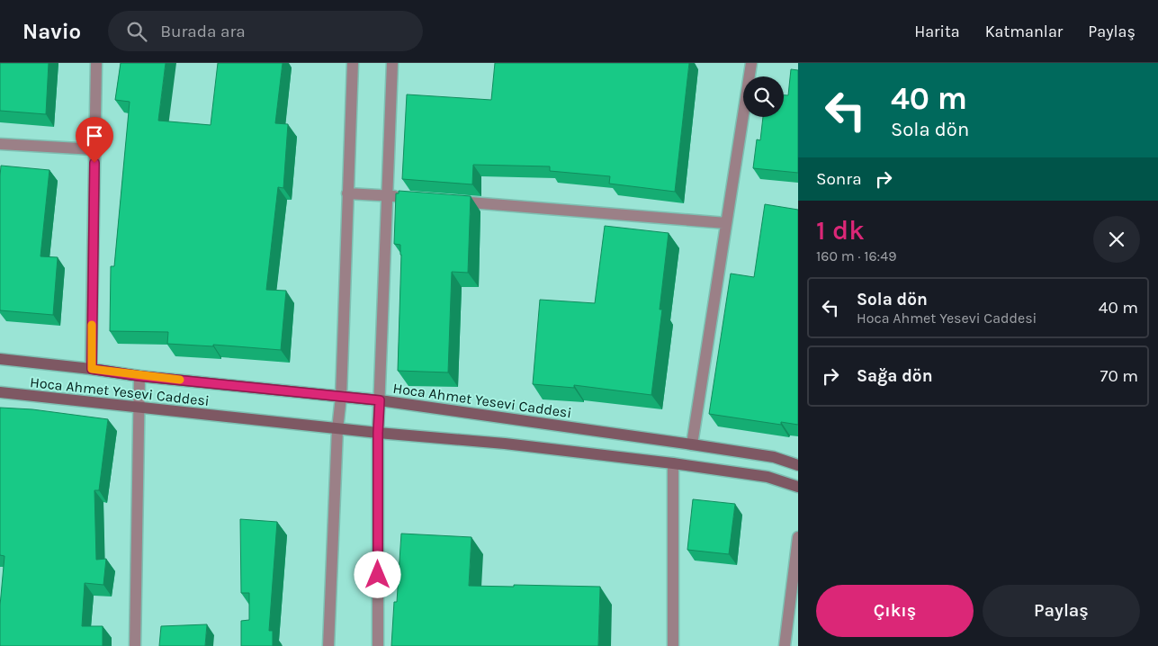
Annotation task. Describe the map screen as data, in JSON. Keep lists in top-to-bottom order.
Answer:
{
  "streets": {
    "street": ["Hoca Ahmet Yesevi Caddesi"]
  },
  "page": {
    "header": "Navio",
    "search": "Burada ara",
    "nav": ["Harita", "Katmanlar", "Paylaş"],
    "turn": ["40 m", "Sola dön"],
    "then": "Sonra",
    "heading": ["1 dk", "160 m · 16:49"],
    "list": [
      {
        "name": "Sola dön",
        "note": "Hoca Ahmet Yesevi Caddesi",
        "value": "40 m"
      },
      {
        "name": "Sağa dön",
        "value": "70 m"
      }
    ],
    "buttons": ["Çıkış", "Paylaş"]
  }
}
